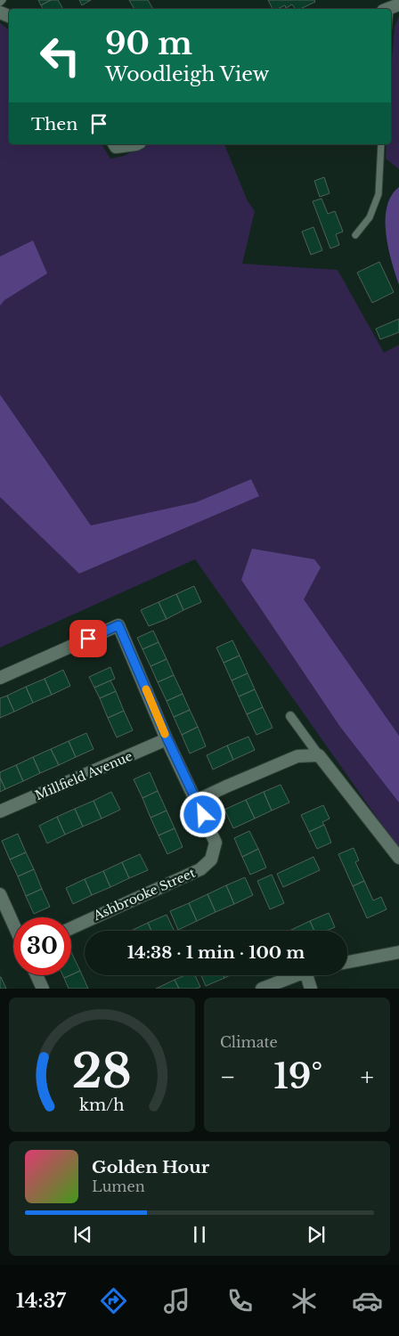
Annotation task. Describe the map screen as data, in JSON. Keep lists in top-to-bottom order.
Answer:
{
  "streets": {
    "street": ["Millfield Avenue", "Ashbrooke Street"]
  },
  "crossings": [
    ["Millfield Avenue", "Ashbrooke Street"]
  ],
  "page": {
    "turn": ["90 m", "Woodleigh View"],
    "then": "Then",
    "limit": "30",
    "trip": "14:38 · 1 min · 100 m",
    "tile": "Climate",
    "heat": ["−", "19°", "+"],
    "song": ["Golden Hour", "Lumen"],
    "tabs": "14:37",
    "gauge": ["28", "km/h"]
  }
}
